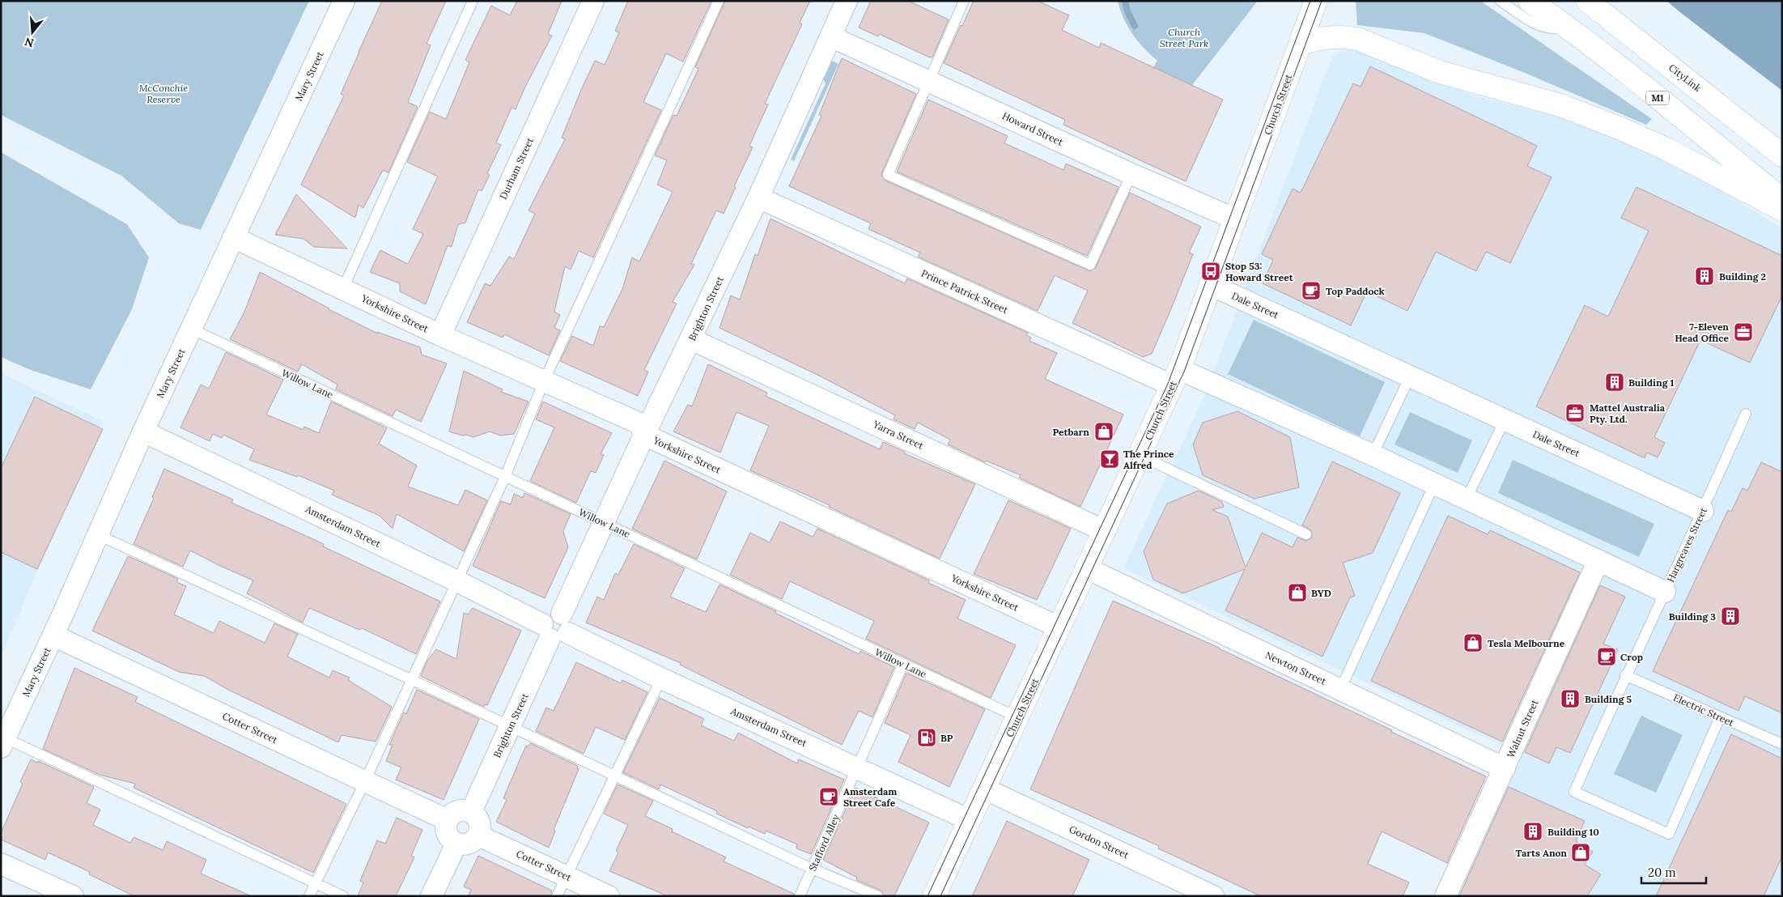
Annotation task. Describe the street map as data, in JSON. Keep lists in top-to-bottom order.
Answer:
{
  "streets": {
    "main road": ["CityLink", "M1", "Church Street"],
    "street": [
      "Mary Street",
      "Howard Street",
      "Durham Street",
      "Prince Patrick Street",
      "Dale Street",
      "Brighton Street",
      "Yorkshire Street",
      "Yarra Street",
      "Amsterdam Street",
      "Newton Street",
      "Cotter Street",
      "Walnut Street",
      "Gordon Street"
    ],
    "lane": [
      "Willow Lane",
      "Hargreaves Street",
      "Electric Street",
      "Stafford Alley"
    ]
  },
  "crossings": [
    ["Mary Street", "Yorkshire Street"],
    ["Mary Street", "Willow Lane"],
    ["Mary Street", "Amsterdam Street"],
    ["Mary Street", "Cotter Street"],
    ["Church Street", "Howard Street"],
    ["Church Street", "Prince Patrick Street"],
    ["Church Street", "Dale Street"],
    ["Church Street", "Yorkshire Street"],
    ["Church Street", "Willow Lane"],
    ["Church Street", "Yarra Street"],
    ["Church Street", "Amsterdam Street"],
    ["Church Street", "Newton Street"],
    ["Church Street", "Gordon Street"],
    ["Howard Street", "Brighton Street"],
    ["Durham Street", "Yorkshire Street"],
    ["Prince Patrick Street", "Brighton Street"],
    ["Dale Street", "Hargreaves Street"],
    ["Brighton Street", "Yorkshire Street"],
    ["Brighton Street", "Willow Lane"],
    ["Brighton Street", "Yarra Street"],
    ["Brighton Street", "Amsterdam Street"],
    ["Brighton Street", "Cotter Street"],
    ["Willow Lane", "Stafford Alley"],
    ["Amsterdam Street", "Stafford Alley"],
    ["Hargreaves Street", "Electric Street"],
    ["Newton Street", "Walnut Street"]
  ],
  "parks": ["Church Street Park", "McConchie Reserve"],
  "places": {
    "bus stop": ["Stop 53: Howard Street"],
    "building": [
      "Building 2",
      "Building 1",
      "Building 3",
      "Building 5",
      "Building 10"
    ],
    "cafe": ["Top Paddock", "Crop", "Amsterdam Street Cafe"],
    "office": ["7-Eleven Head Office", "Mattel Australia Pty. Ltd."],
    "shop": [
      "Petbarn",
      "BYD",
      "Tesla Melbourne",
      "Tarts Anon"
    ],
    "bar": ["The Prince Alfred"],
    "fuel station": ["BP"]
  },
  "scale_bar": "20 m",
  "north": "bottom"
}
